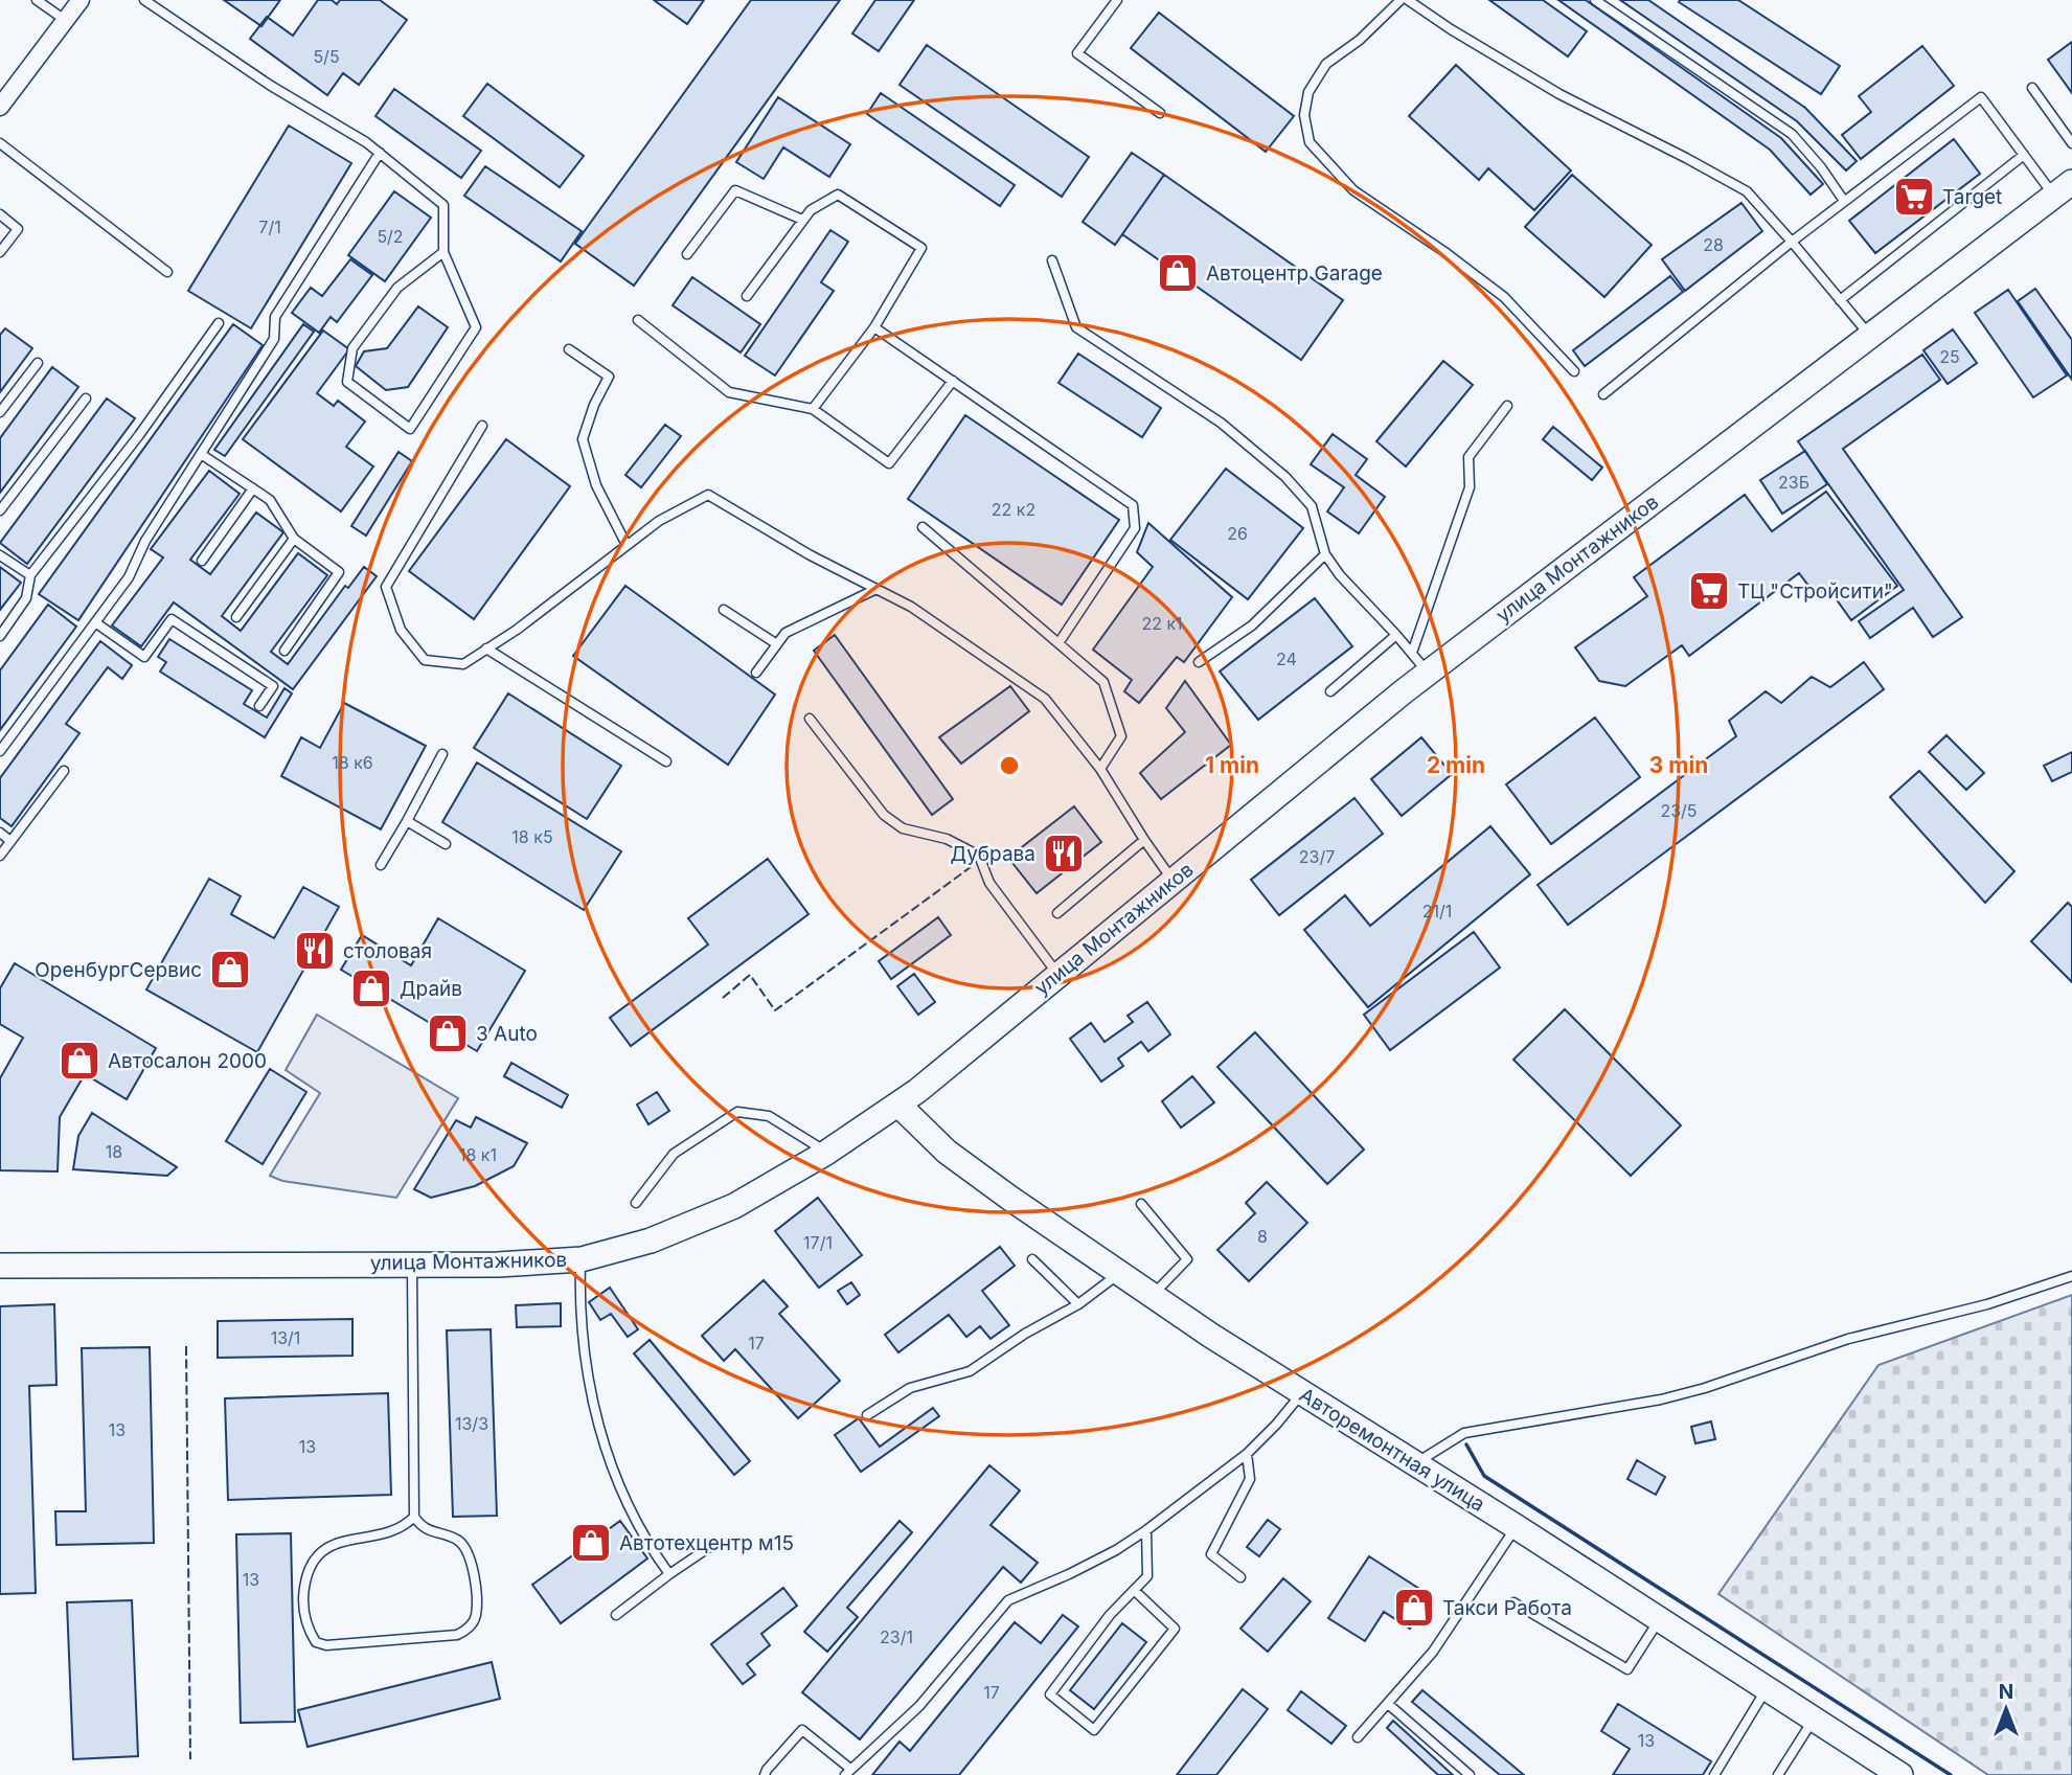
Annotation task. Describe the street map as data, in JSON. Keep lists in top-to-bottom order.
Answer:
{
  "streets": {
    "main road": ["улица Монтажников", "Авторемонтная улица"]
  },
  "crossings": [
    ["улица Монтажников", "Авторемонтная улица"]
  ],
  "places": {
    "supermarket": ["Target", "ТЦ \"Стройсити\""],
    "shop": [
      "Автоцентр Garage",
      "ОренбургСервис",
      "Драйв",
      "3 Auto",
      "Автосалон 2000",
      "Автотехцентр м15",
      "Такси Работа"
    ],
    "restaurant": ["Дубрава", "столовая"]
  },
  "house_numbers": [
    "5/5",
    "7/1",
    "5/2",
    "28",
    "25",
    "23Б",
    "22 к2",
    "26",
    "22 к1",
    "24",
    "18 к6",
    "23/5",
    "18 к5",
    "23/7",
    "21/1",
    "18",
    "18 к1",
    "8",
    "17/1",
    "13/1",
    "17",
    "13/3",
    "13",
    "13",
    "13",
    "23/1",
    "17",
    "13"
  ],
  "north": "top",
  "rings": ["1 min", "2 min", "3 min"]
}
